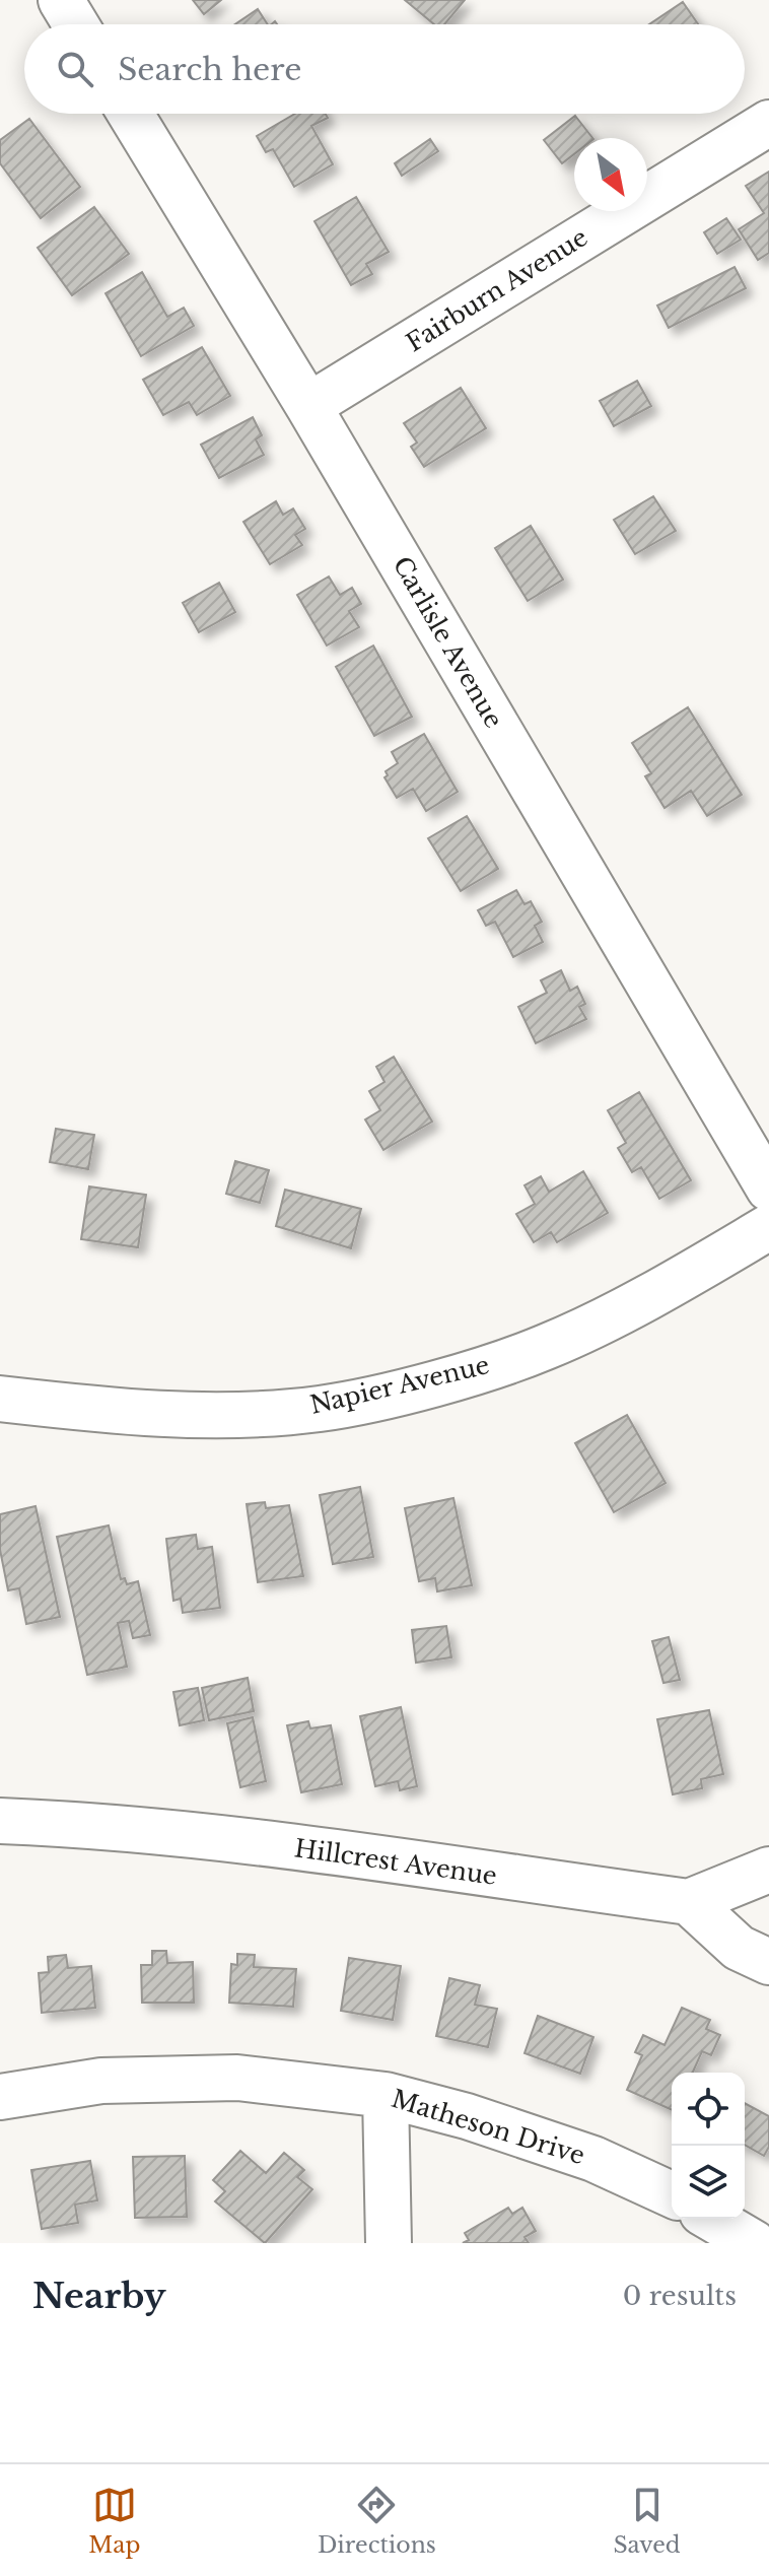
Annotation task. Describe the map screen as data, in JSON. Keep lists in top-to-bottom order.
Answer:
{
  "streets": {
    "street": [
      "Fairburn Avenue",
      "Carlisle Avenue",
      "Napier Avenue",
      "Hillcrest Avenue",
      "Matheson Drive"
    ]
  },
  "crossings": [
    ["Fairburn Avenue", "Carlisle Avenue"]
  ],
  "north": "bottom right",
  "page": {
    "search": "Search here",
    "heading": ["Nearby", "0 results"],
    "nav": ["Map", "Directions", "Saved"]
  }
}
